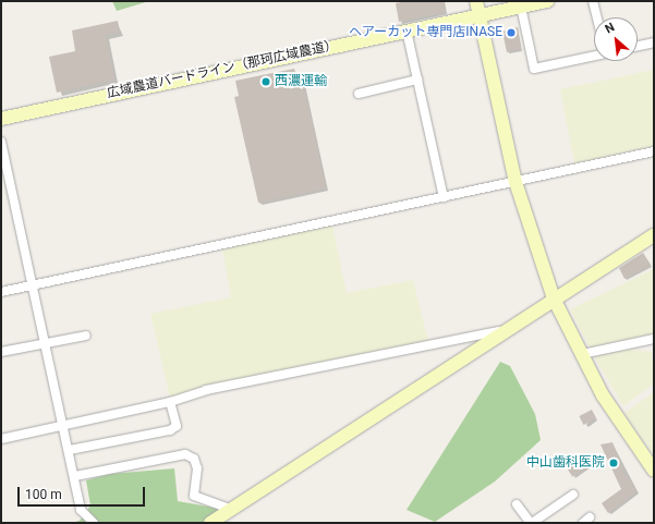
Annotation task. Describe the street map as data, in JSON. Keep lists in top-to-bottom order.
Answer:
{
  "streets": {
    "street": ["広域農道バードライン（那珂広域農道）"]
  },
  "places": ["ヘアーカット専門店INASE", "西濃運輸", "中山歯科医院"],
  "scale_bar": "100 m",
  "north": "top left"
}
